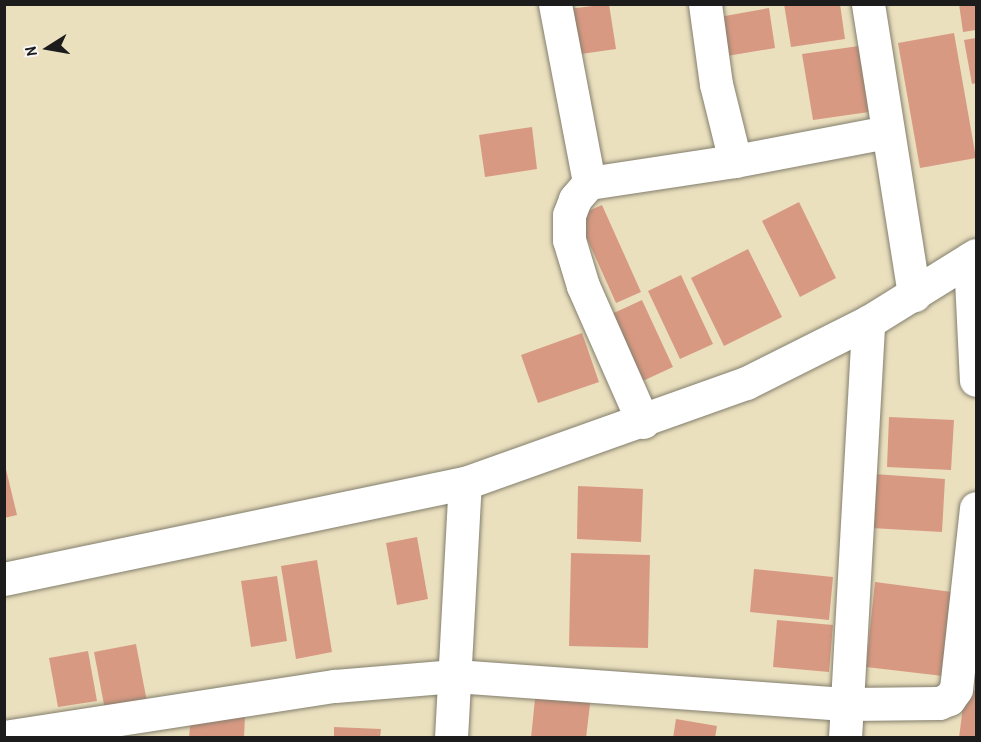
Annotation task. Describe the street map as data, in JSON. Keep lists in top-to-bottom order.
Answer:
{
  "north": "left"
}
